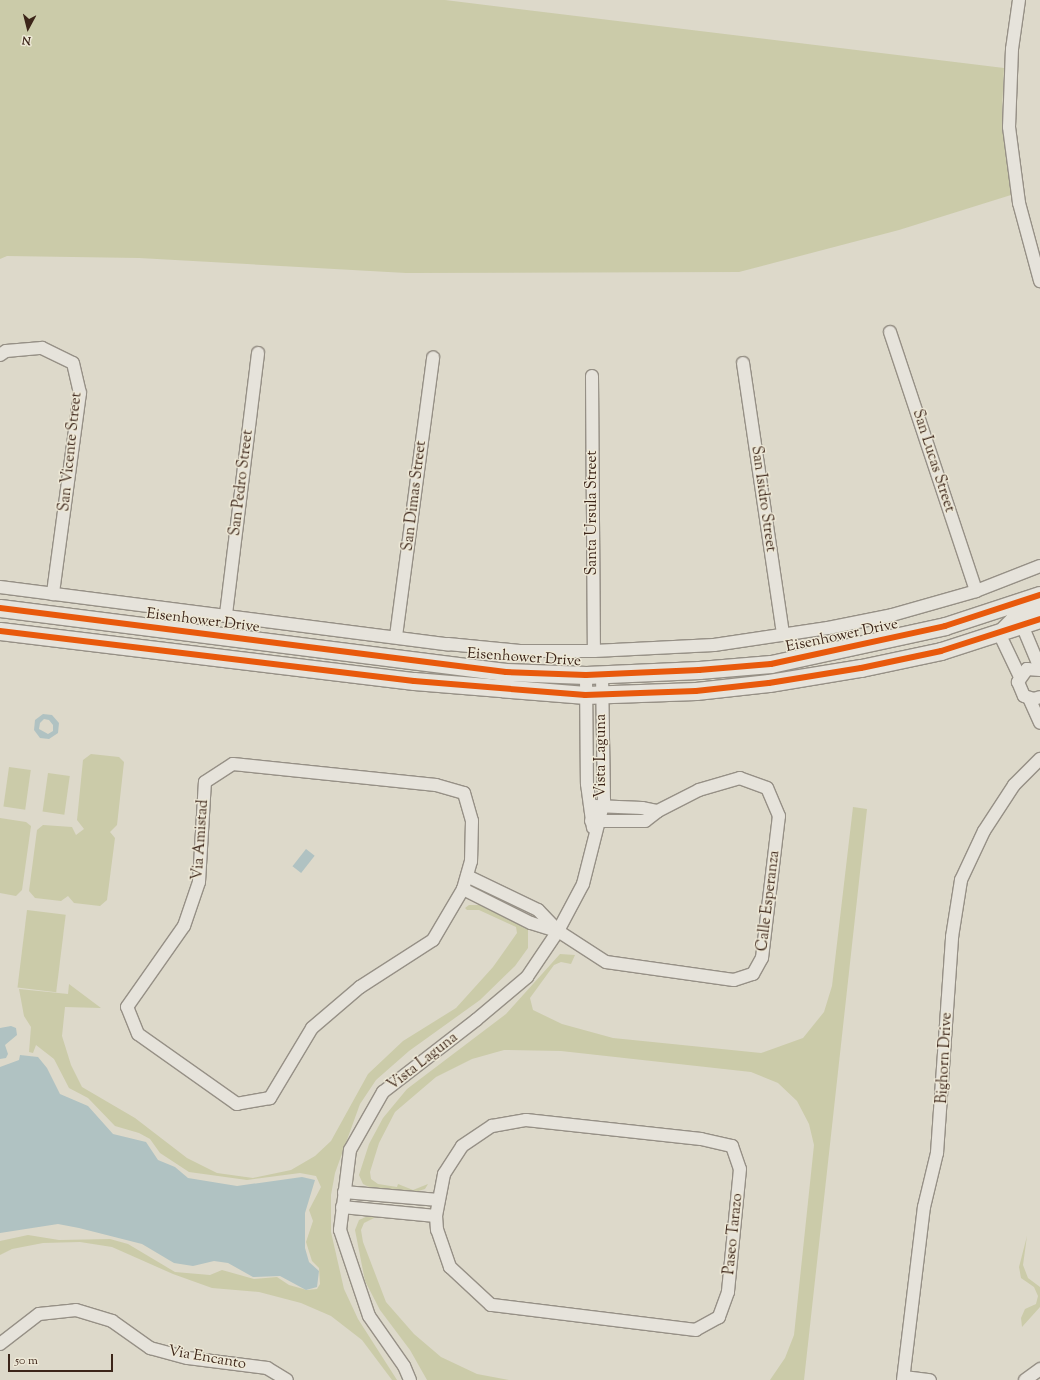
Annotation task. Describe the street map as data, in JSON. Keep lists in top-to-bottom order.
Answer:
{
  "streets": {
    "main road": ["Eisenhower Drive"],
    "street": [
      "San Vicente Street",
      "San Lucas Street",
      "San Pedro Street",
      "San Dimas Street",
      "San Isidro Street",
      "Santa Ursula Street",
      "Vista Laguna",
      "Via Amistad",
      "Calle Esperanza",
      "Bighorn Drive",
      "Paseo Tarazo",
      "Via Encanto"
    ]
  },
  "crossings": [
    ["San Vicente Street", "Eisenhower Drive"],
    ["San Lucas Street", "Eisenhower Drive"],
    ["San Pedro Street", "Eisenhower Drive"],
    ["San Dimas Street", "Eisenhower Drive"],
    ["San Isidro Street", "Eisenhower Drive"],
    ["Santa Ursula Street", "Eisenhower Drive"],
    ["Eisenhower Drive", "Vista Laguna"],
    ["Vista Laguna", "Calle Esperanza"],
    ["Via Amistad", "Calle Esperanza"]
  ],
  "scale_bar": "50 m",
  "north": "bottom"
}
